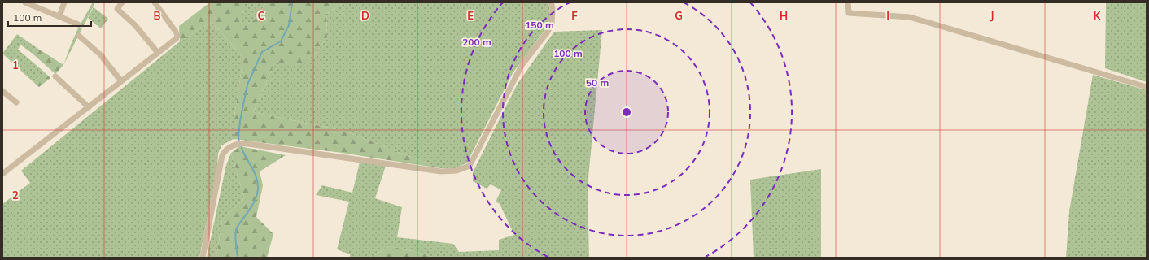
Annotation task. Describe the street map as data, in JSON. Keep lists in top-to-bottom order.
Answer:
{
  "scale_bar": "100 m",
  "grid": {
    "columns": [
      "B",
      "C",
      "D",
      "E",
      "F",
      "G",
      "H",
      "I",
      "J",
      "K"
    ],
    "rows": ["1", "2"]
  },
  "rings": [
    "150 m",
    "200 m",
    "100 m",
    "50 m"
  ]
}
